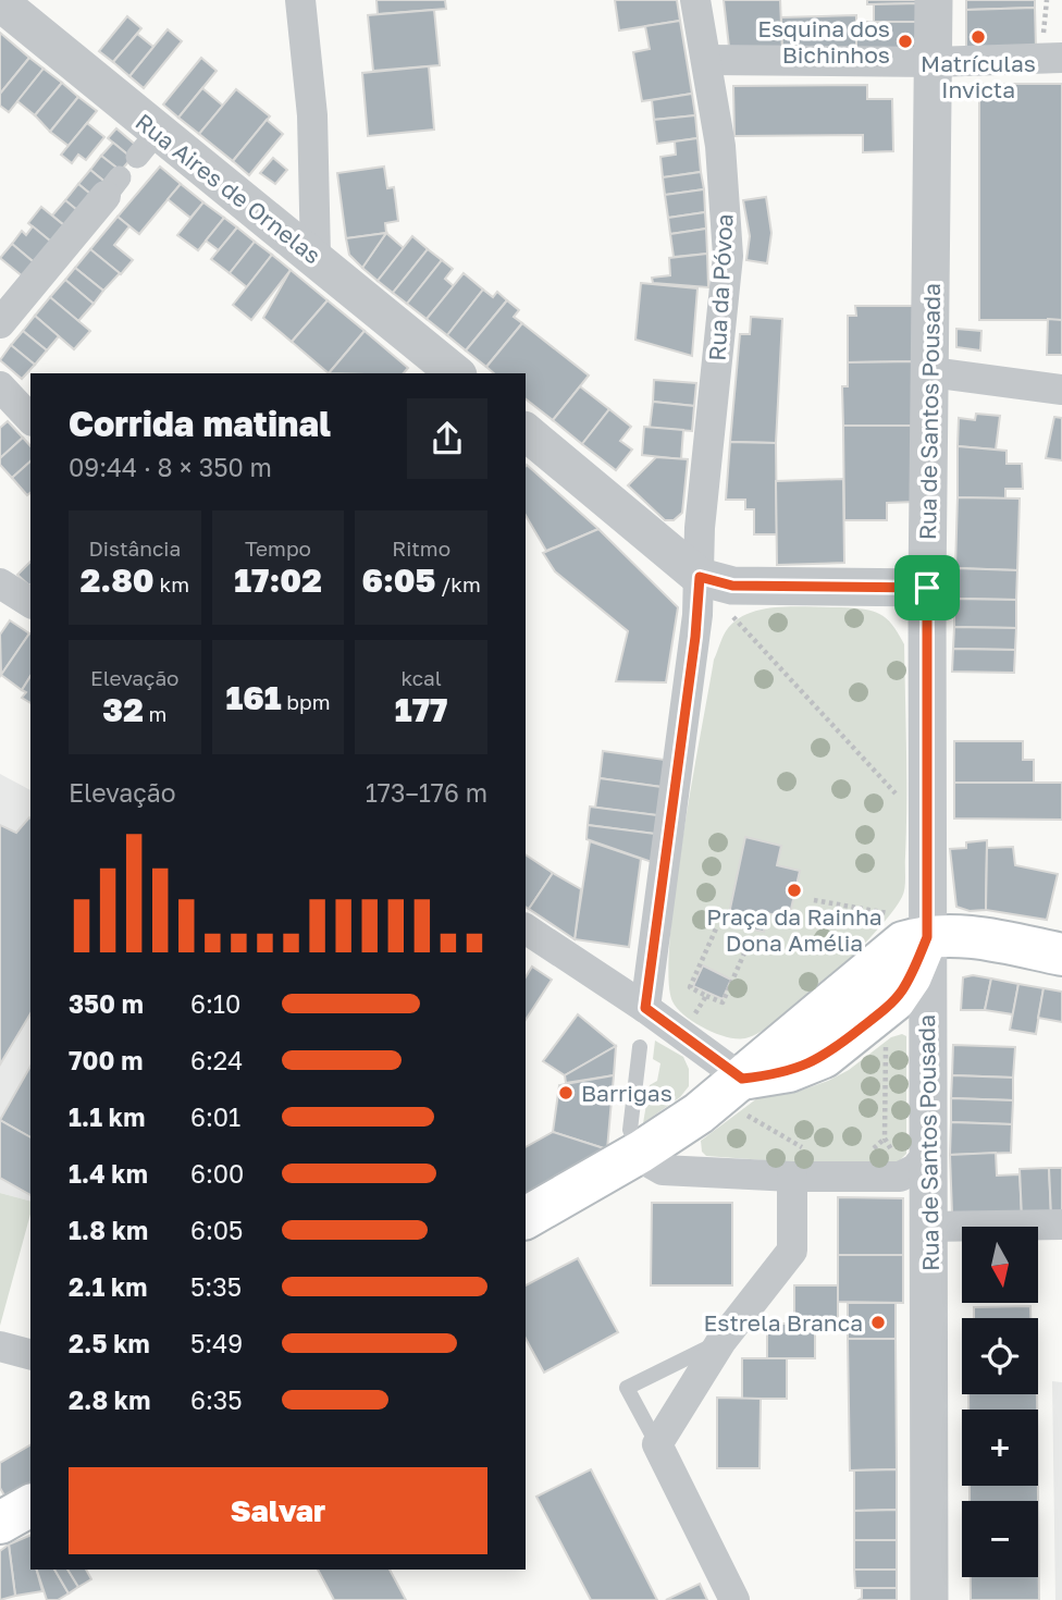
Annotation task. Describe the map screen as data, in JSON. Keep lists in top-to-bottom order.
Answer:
{
  "streets": {
    "street": ["Rua Aires de Ornelas", "Rua da Póvoa", "Rua de Santos Pousada"]
  },
  "places": [
    "Matrículas Invicta",
    "Esquina dos Bichinhos",
    "Praça da Rainha Dona Amélia",
    "Barrigas",
    "Estrela Branca"
  ],
  "north": "bottom",
  "page": {
    "heading": ["Corrida matinal", "09:44 · 8 × 350 m"],
    "stats": [
      ["Distância", "2.80 km"],
      ["Tempo", "17:02"],
      ["Ritmo", "6:05 /km"],
      ["Elevação", "32 m"],
      ["161 bpm"],
      ["kcal", "177"]
    ],
    "chart": ["Elevação", "173–176 m"],
    "list": [
      {
        "name": "350 m",
        "note": "6:10"
      },
      {
        "name": "700 m",
        "note": "6:24"
      },
      {
        "name": "1.1 km",
        "note": "6:01"
      },
      {
        "name": "1.4 km",
        "note": "6:00"
      },
      {
        "name": "1.8 km",
        "note": "6:05"
      },
      {
        "name": "2.1 km",
        "note": "5:35"
      },
      {
        "name": "2.5 km",
        "note": "5:49"
      },
      {
        "name": "2.8 km",
        "note": "6:35"
      }
    ],
    "map_buttons": ["+", "−"],
    "buttons": "Salvar"
  }
}
